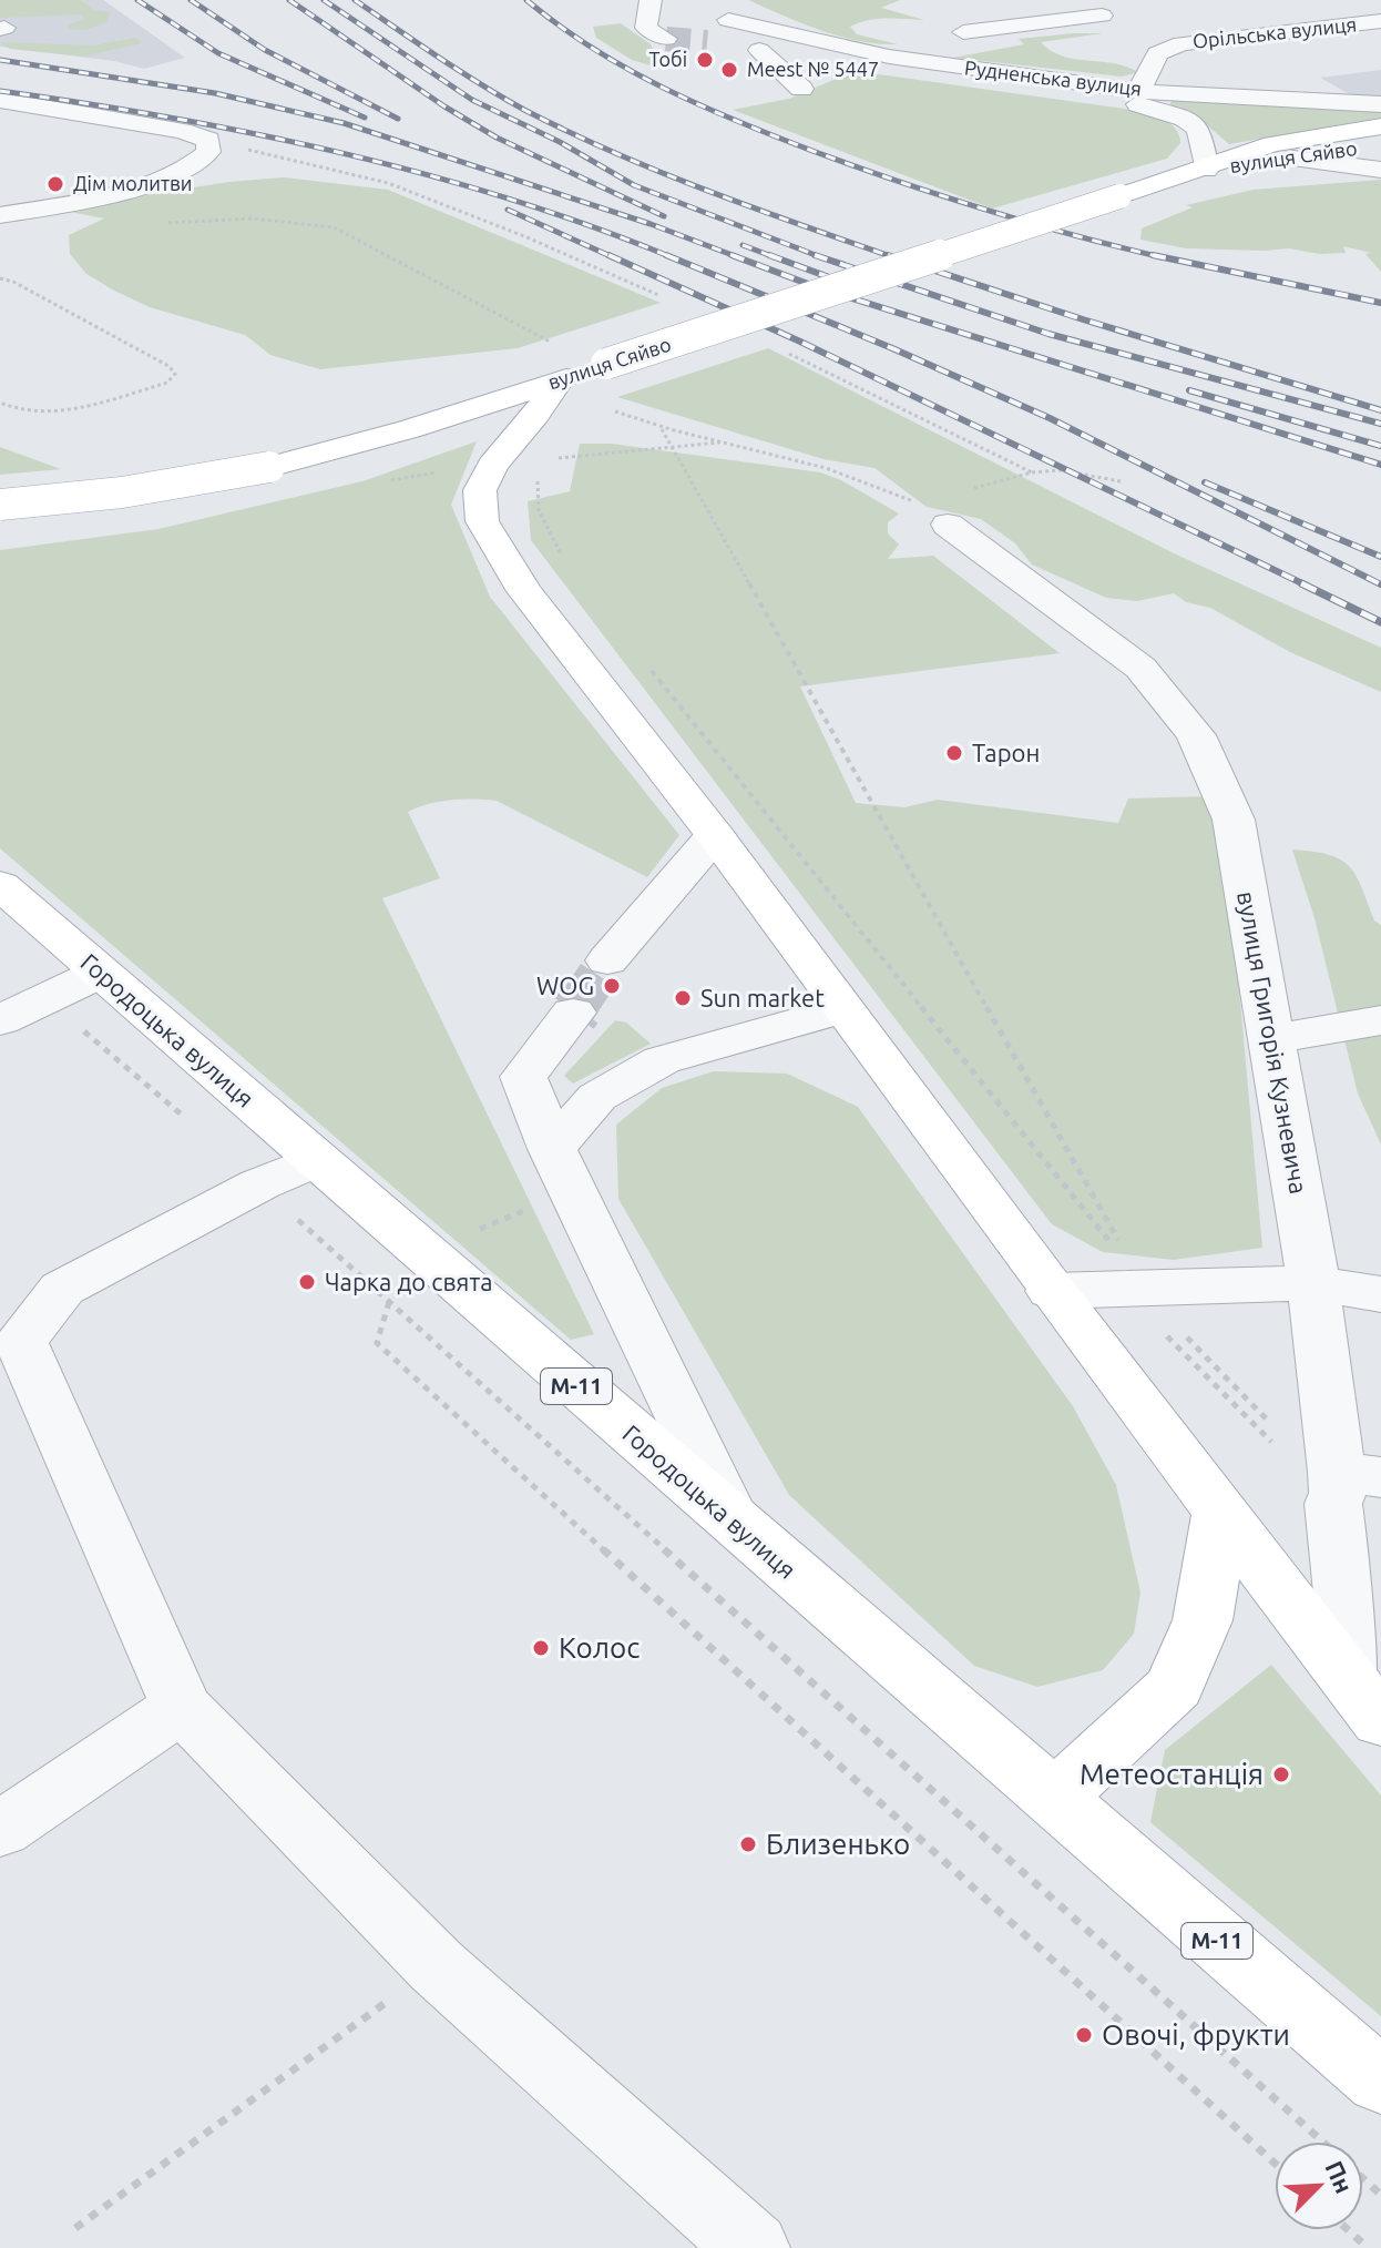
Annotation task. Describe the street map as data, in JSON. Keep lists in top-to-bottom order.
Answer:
{
  "streets": {
    "main road": ["вулиця Сяйво", "Городоцька вулиця", "М-11"],
    "street": ["Орільська вулиця", "Рудненська вулиця", "вулиця Григорія Кузневича"]
  },
  "crossings": [
    ["Орільська вулиця", "Рудненська вулиця"],
    ["Рудненська вулиця", "вулиця Сяйво"]
  ],
  "places": [
    "Тобі",
    "Meest № 5447",
    "Дім молитви",
    "Тарон",
    "WOG",
    "Sun market",
    "Чарка до свята",
    "Колос",
    "Метеостанція",
    "Близенько",
    "Овочі, фрукти"
  ],
  "north": "top right"
}
